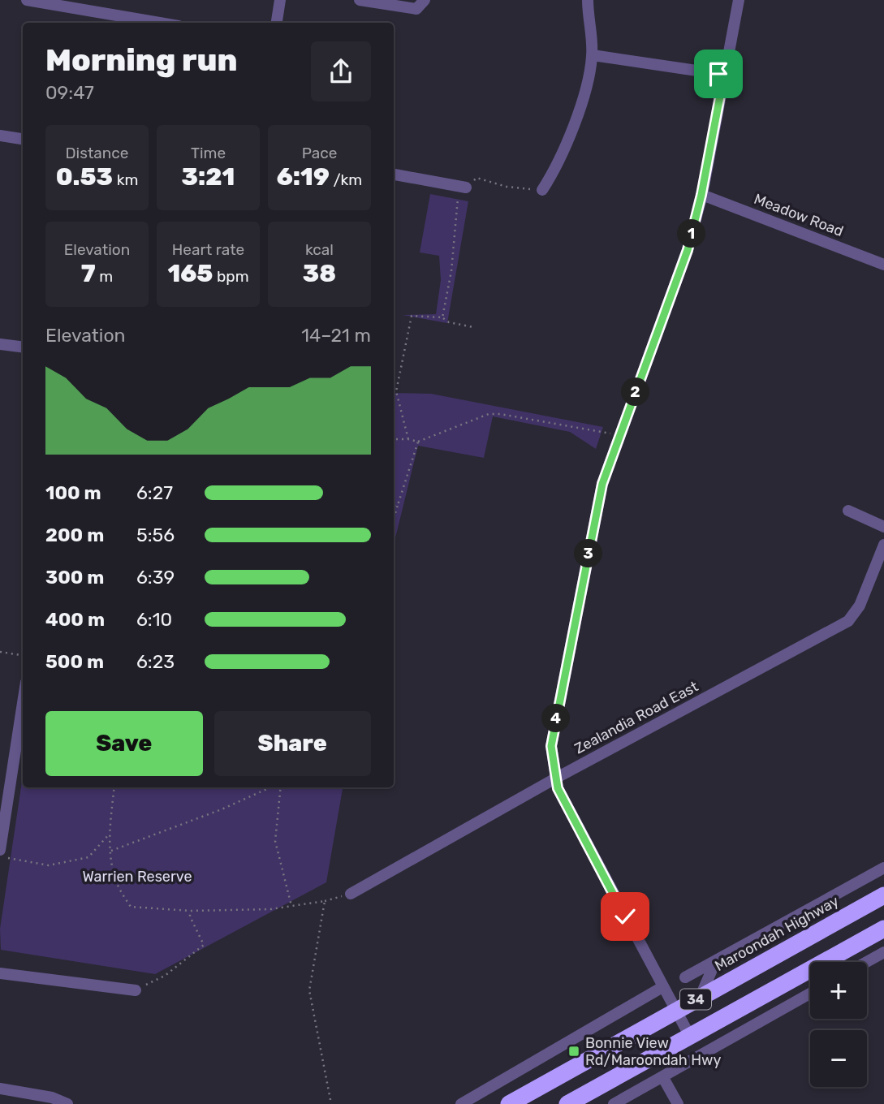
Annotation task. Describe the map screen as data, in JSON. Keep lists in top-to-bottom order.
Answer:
{
  "streets": {
    "highway": ["Maroondah Highway", "34"],
    "street": ["Meadow Road", "Zealandia Road East"]
  },
  "parks": ["Warrien Reserve"],
  "places": {
    "transit": ["Bonnie View Rd/Maroondah Hwy"]
  },
  "page": {
    "heading": ["Morning run", "09:47"],
    "stats": [
      ["Distance", "0.53 km"],
      ["Time", "3:21"],
      ["Pace", "6:19 /km"],
      ["Elevation", "7 m"],
      ["Heart rate", "165 bpm"],
      ["kcal", "38"]
    ],
    "pins": [
      "1",
      "2",
      "3",
      "4"
    ],
    "chart": ["Elevation", "14–21 m"],
    "list": [
      {
        "name": "100 m",
        "note": "6:27"
      },
      {
        "name": "200 m",
        "note": "5:56"
      },
      {
        "name": "300 m",
        "note": "6:39"
      },
      {
        "name": "400 m",
        "note": "6:10"
      },
      {
        "name": "500 m",
        "note": "6:23"
      }
    ],
    "buttons": ["Save", "Share"],
    "map_buttons": ["+", "−"]
  }
}
